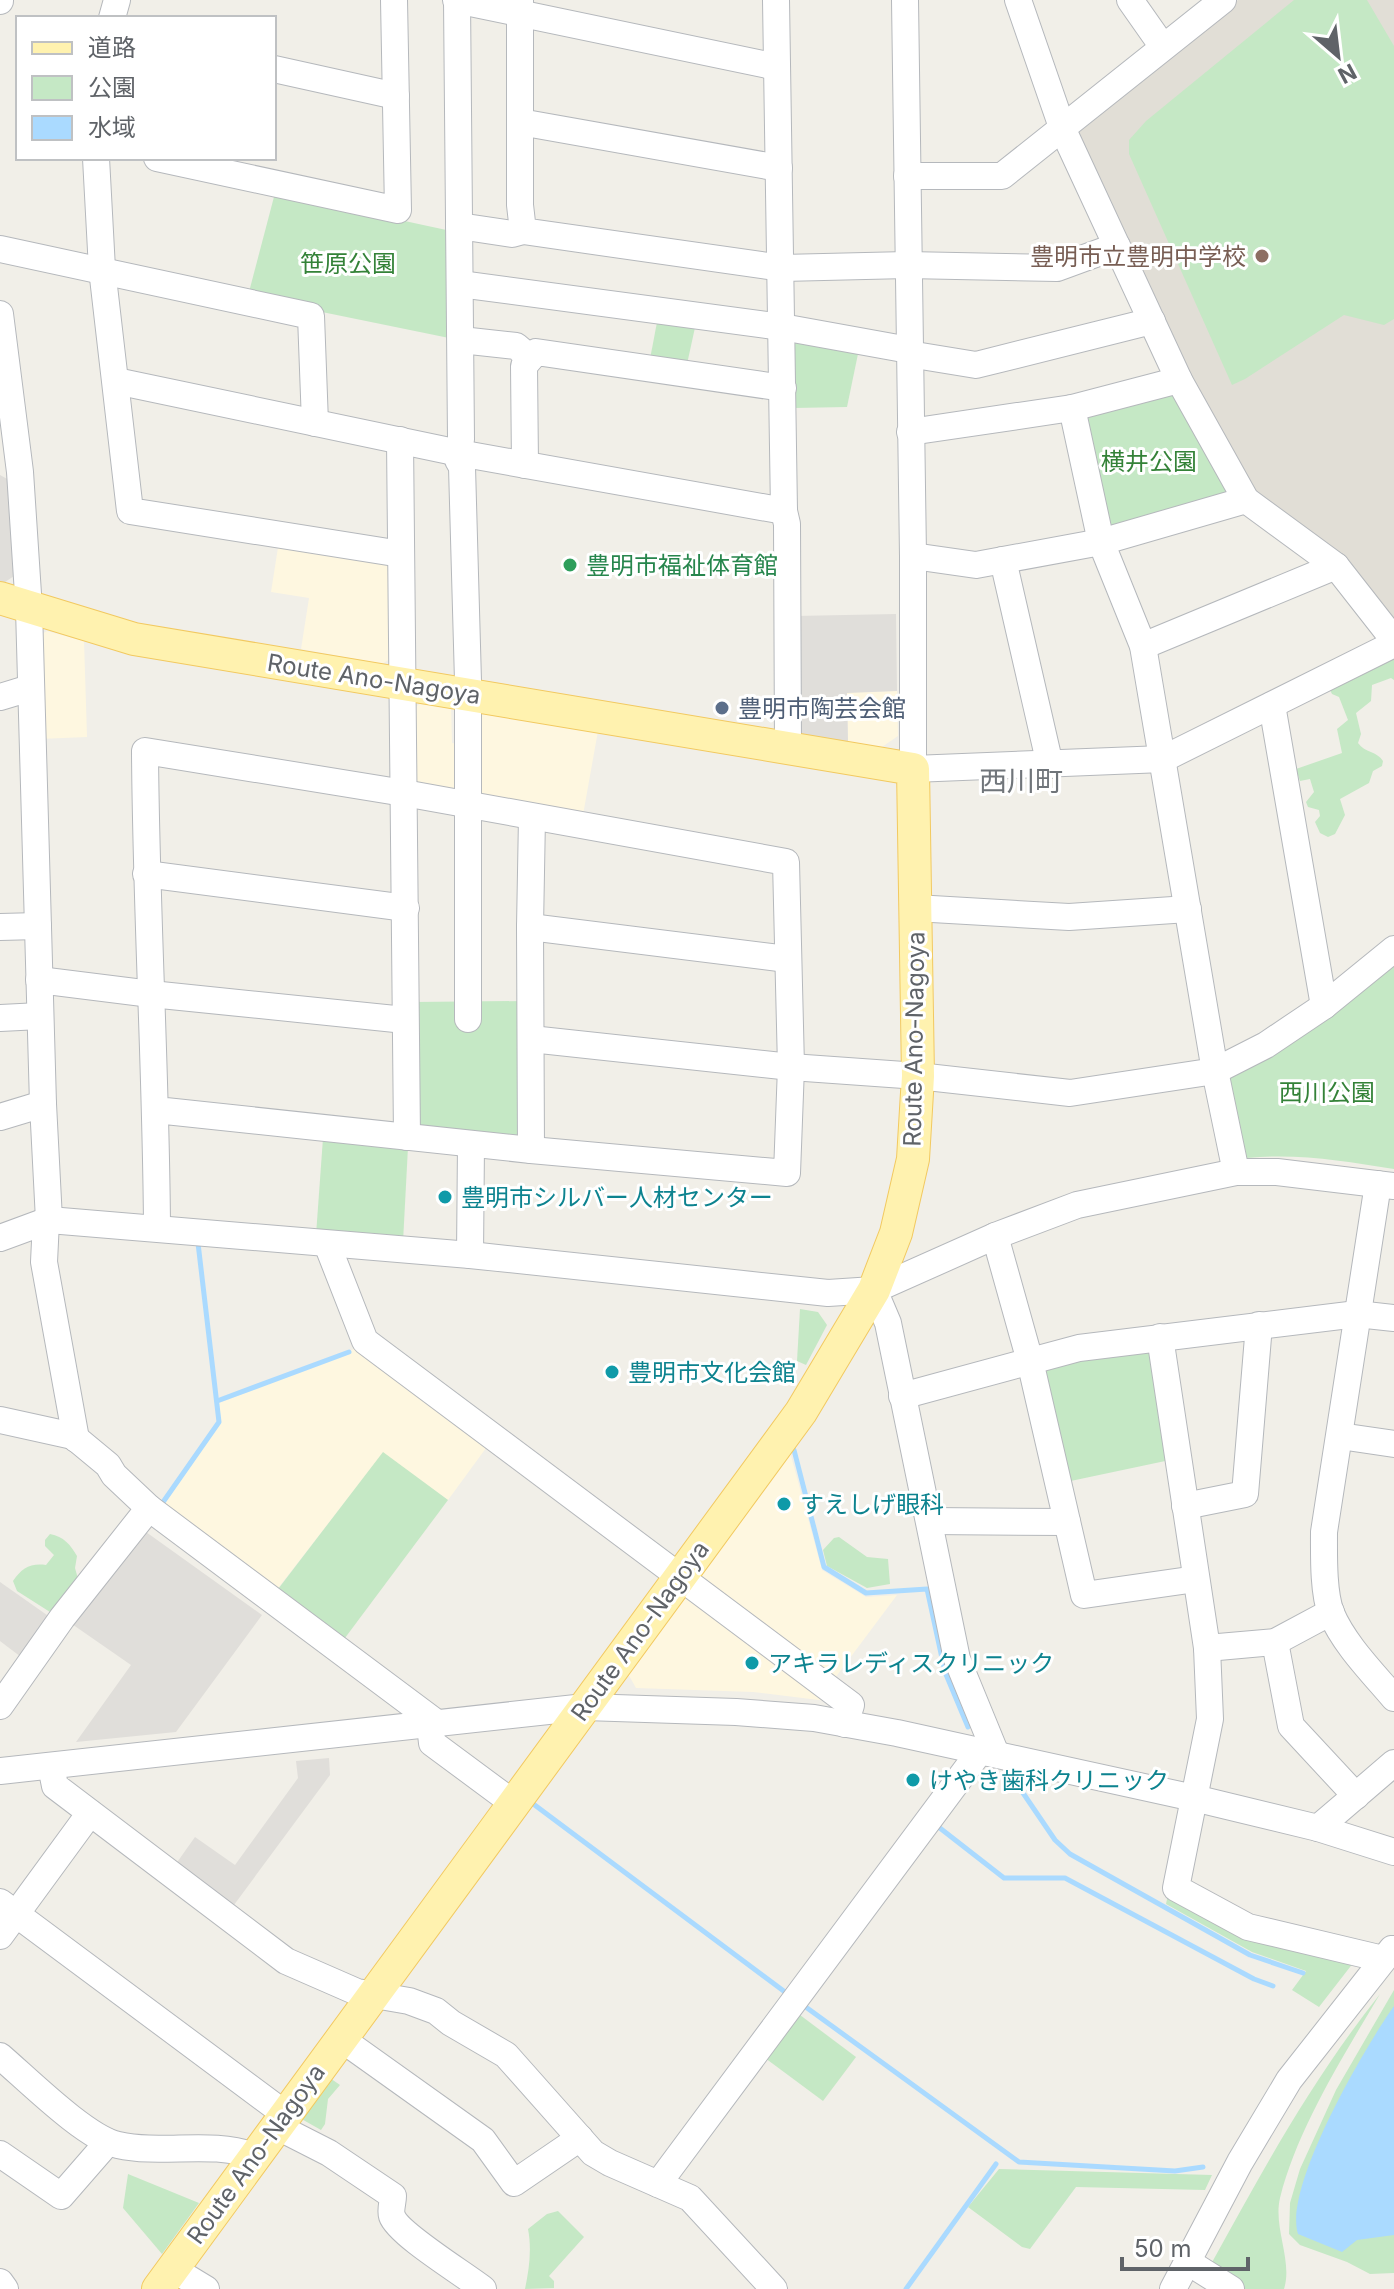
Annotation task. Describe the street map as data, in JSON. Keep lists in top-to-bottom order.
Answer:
{
  "streets": {
    "main road": ["Route Ano-Nagoya"]
  },
  "districts": ["西川町"],
  "parks": ["笹原公園", "横井公園", "西川公園"],
  "places": [
    "豊明市立豊明中学校",
    "豊明市福祉体育館",
    "豊明市陶芸会館",
    "豊明市シルバー人材センター",
    "豊明市文化会館",
    "すえしげ眼科",
    "アキラレディスクリニック",
    "けやき歯科クリニック"
  ],
  "legend": ["道路", "公園", "水域"],
  "scale_bar": "50 m",
  "north": "bottom right"
}
